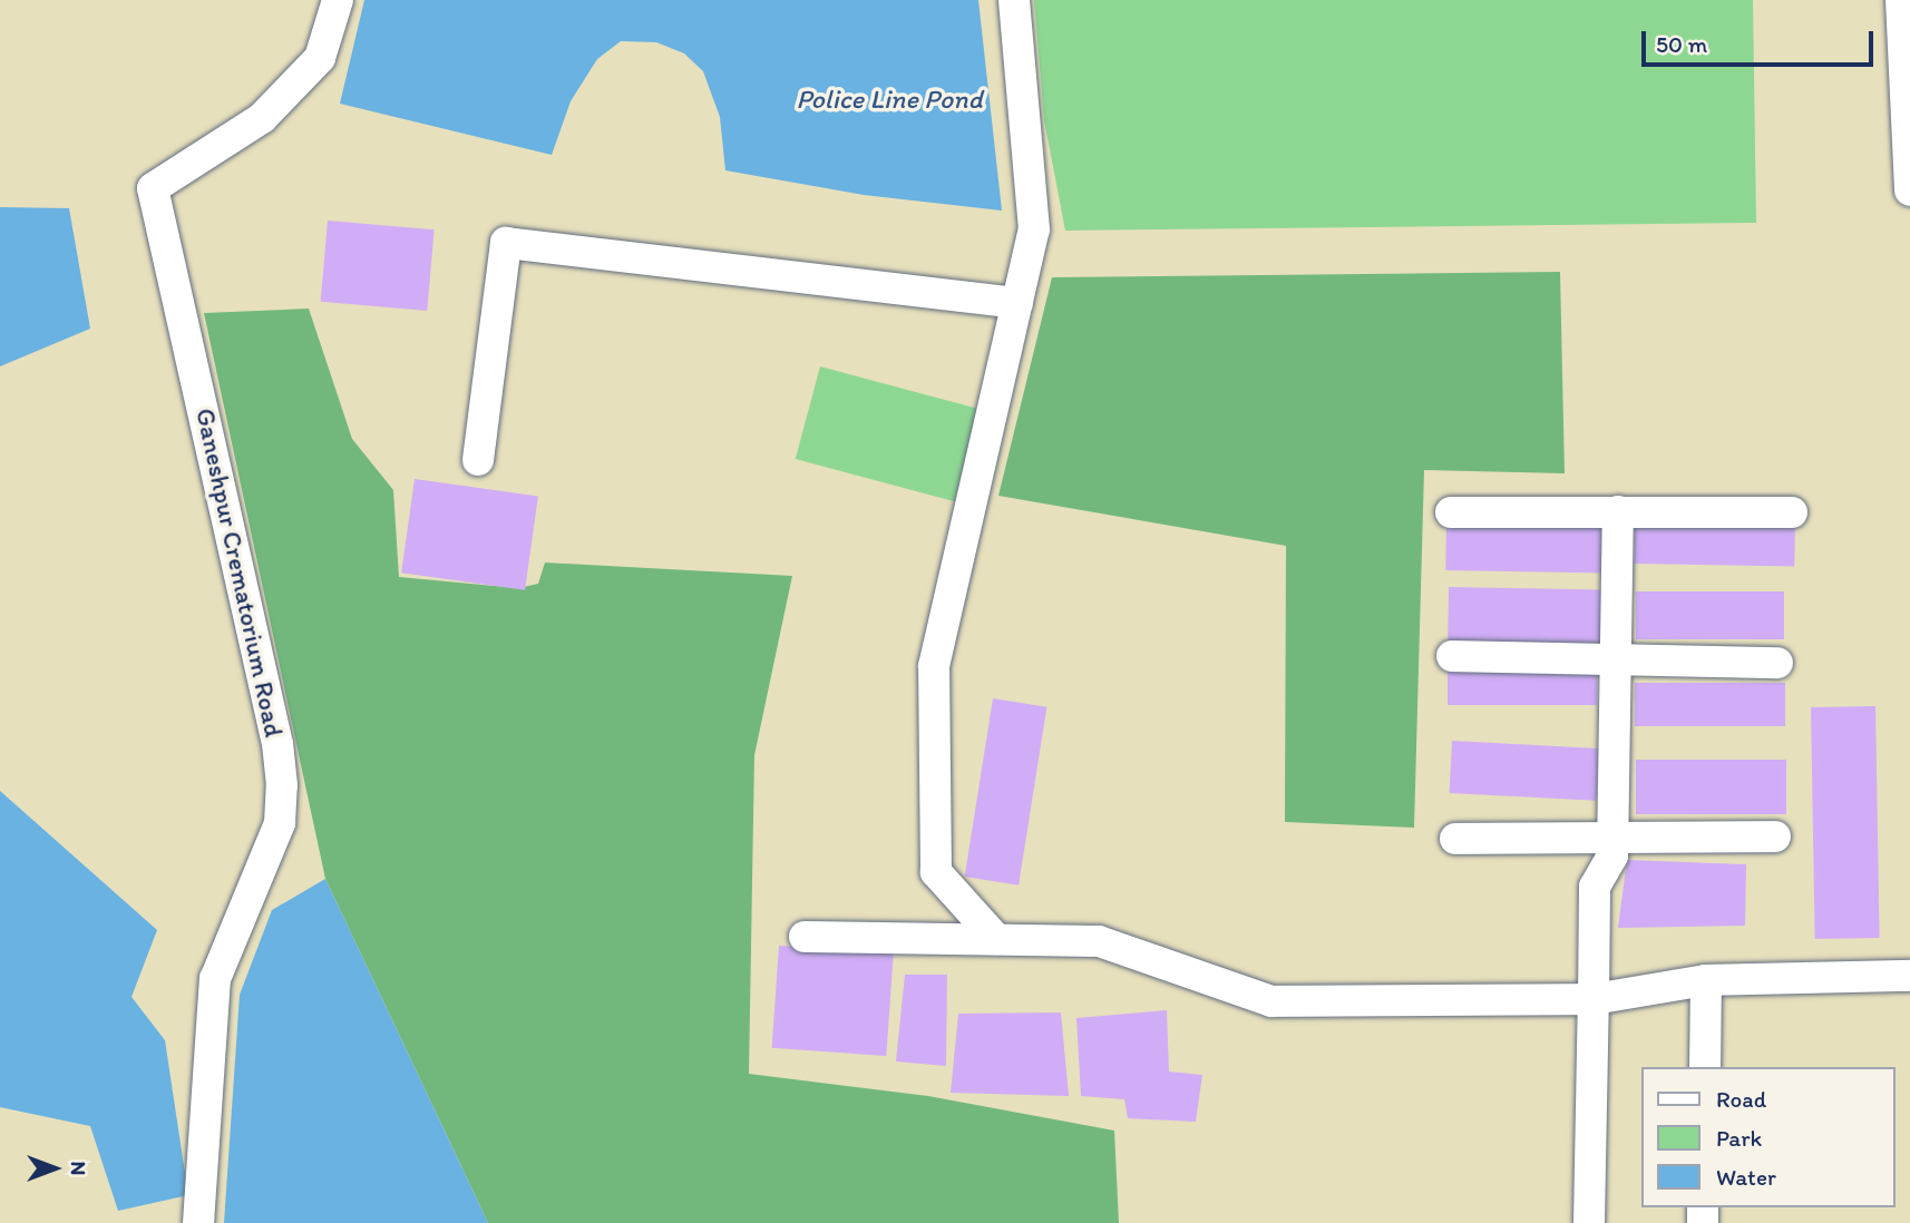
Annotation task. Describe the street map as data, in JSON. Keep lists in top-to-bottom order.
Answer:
{
  "streets": {
    "street": ["Ganeshpur Crematorium Road"]
  },
  "water": ["Police Line Pond"],
  "legend": ["Road", "Park", "Water"],
  "scale_bar": "50 m",
  "north": "right"
}
